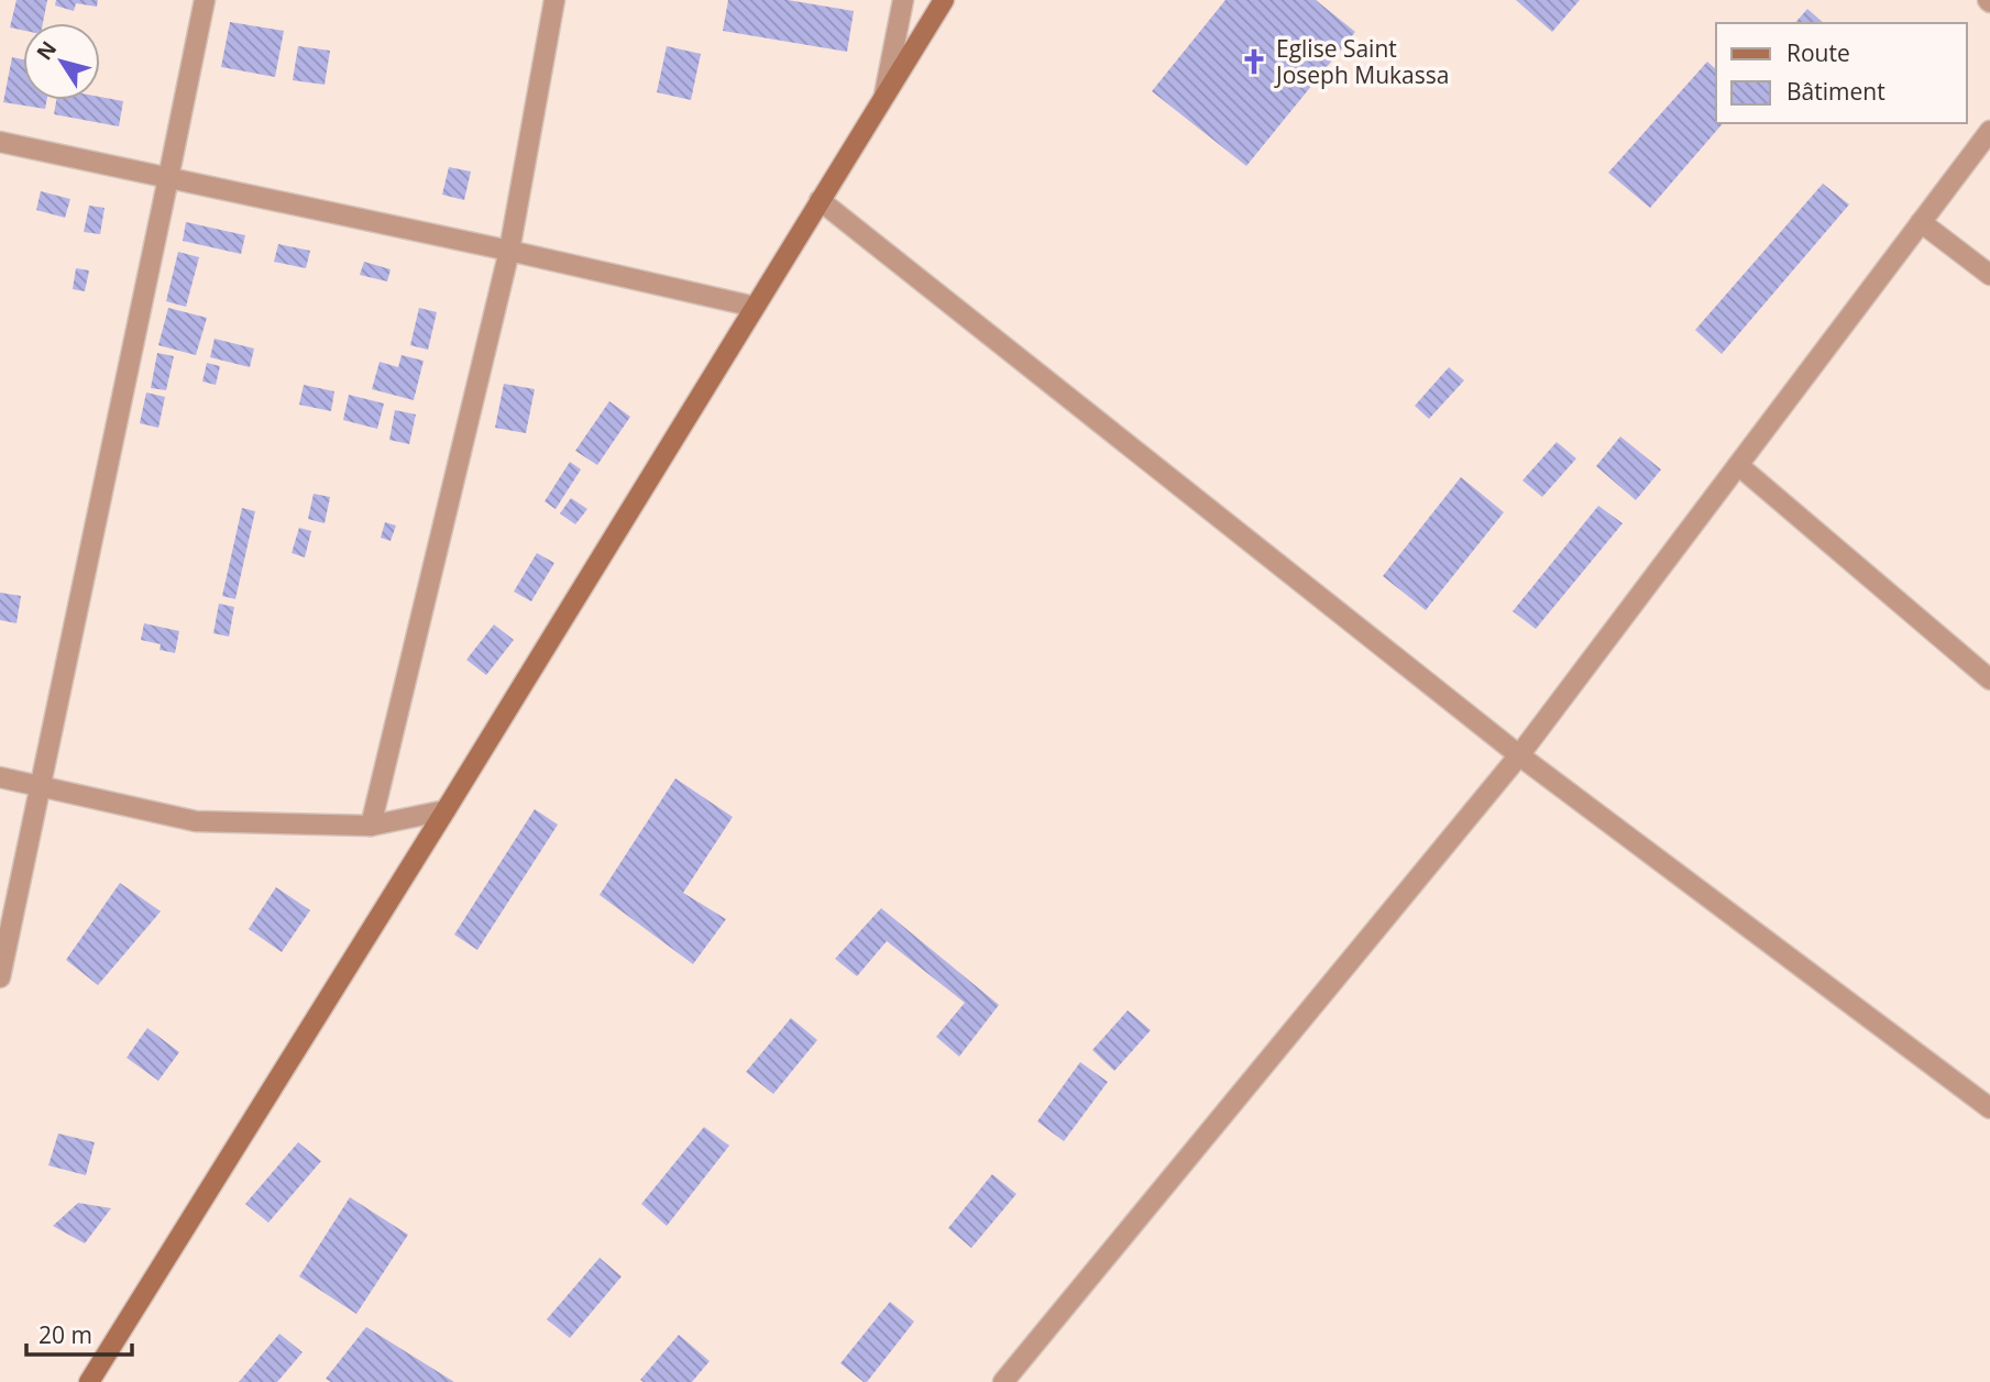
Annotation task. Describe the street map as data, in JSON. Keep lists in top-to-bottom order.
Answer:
{
  "places": {
    "church": ["Eglise Saint Joseph Mukassa"]
  },
  "legend": ["Route", "Bâtiment"],
  "scale_bar": "20 m",
  "north": "top left"
}
